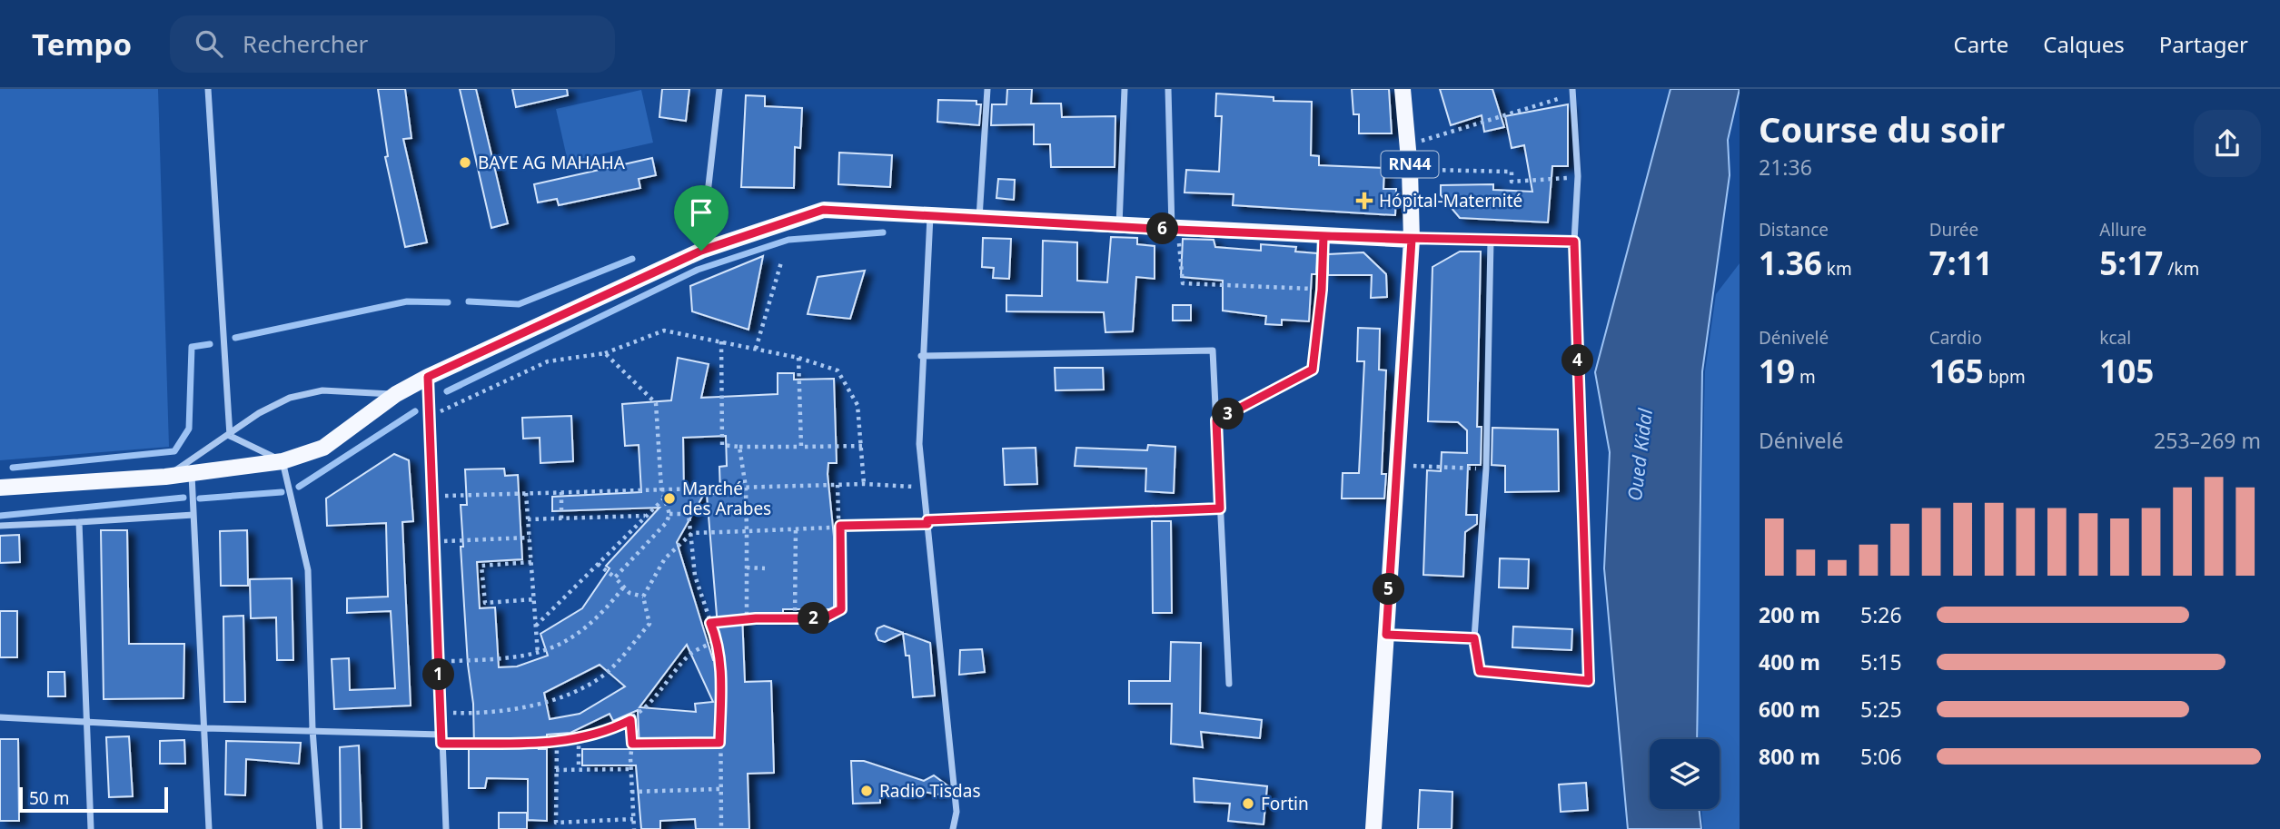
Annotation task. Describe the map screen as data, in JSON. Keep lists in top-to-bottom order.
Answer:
{
  "streets": {
    "main road": ["RN44"]
  },
  "water": ["Oued Kidal"],
  "places": {
    "other": [
      "BAYE AG MAHAHA",
      "Marché des Arabes",
      "Radio Tisdas",
      "Fortin"
    ],
    "health": ["Hópital-Maternité"]
  },
  "scale_bar": "50 m",
  "page": {
    "header": "Tempo",
    "search": "Rechercher",
    "nav": ["Carte", "Calques", "Partager"],
    "heading": ["Course du soir", "21:36"],
    "stats": [
      ["Distance", "1.36 km"],
      ["Durée", "7:11"],
      ["Allure", "5:17 /km"],
      ["Dénivelé", "19 m"],
      ["Cardio", "165 bpm"],
      ["kcal", "105"]
    ],
    "pins": [
      "6",
      "4",
      "3",
      "5",
      "2",
      "1"
    ],
    "chart": ["Dénivelé", "253–269 m"],
    "list": [
      {
        "name": "200 m",
        "note": "5:26"
      },
      {
        "name": "400 m",
        "note": "5:15"
      },
      {
        "name": "600 m",
        "note": "5:25"
      },
      {
        "name": "800 m",
        "note": "5:06"
      }
    ],
    "scale": "50 m"
  }
}
